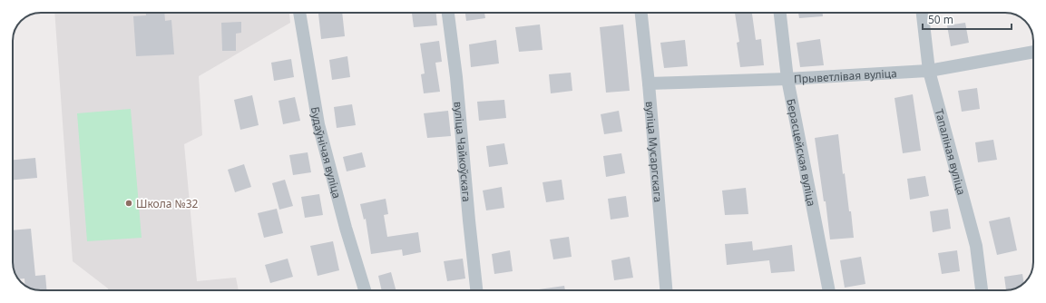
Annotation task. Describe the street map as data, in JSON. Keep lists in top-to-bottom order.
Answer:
{
  "streets": {
    "street": [
      "Прыветлівая вуліца",
      "вуліца Чайкоўскага",
      "вуліца Мусаргскага",
      "Будаўнічая вуліца",
      "Берасцейская вуліца",
      "Тапаліная вуліца"
    ]
  },
  "crossings": [
    ["Прыветлівая вуліца", "вуліца Мусаргскага"],
    ["Прыветлівая вуліца", "Берасцейская вуліца"],
    ["Прыветлівая вуліца", "Тапаліная вуліца"]
  ],
  "places": ["Школа №32"],
  "scale_bar": "50 m"
}
